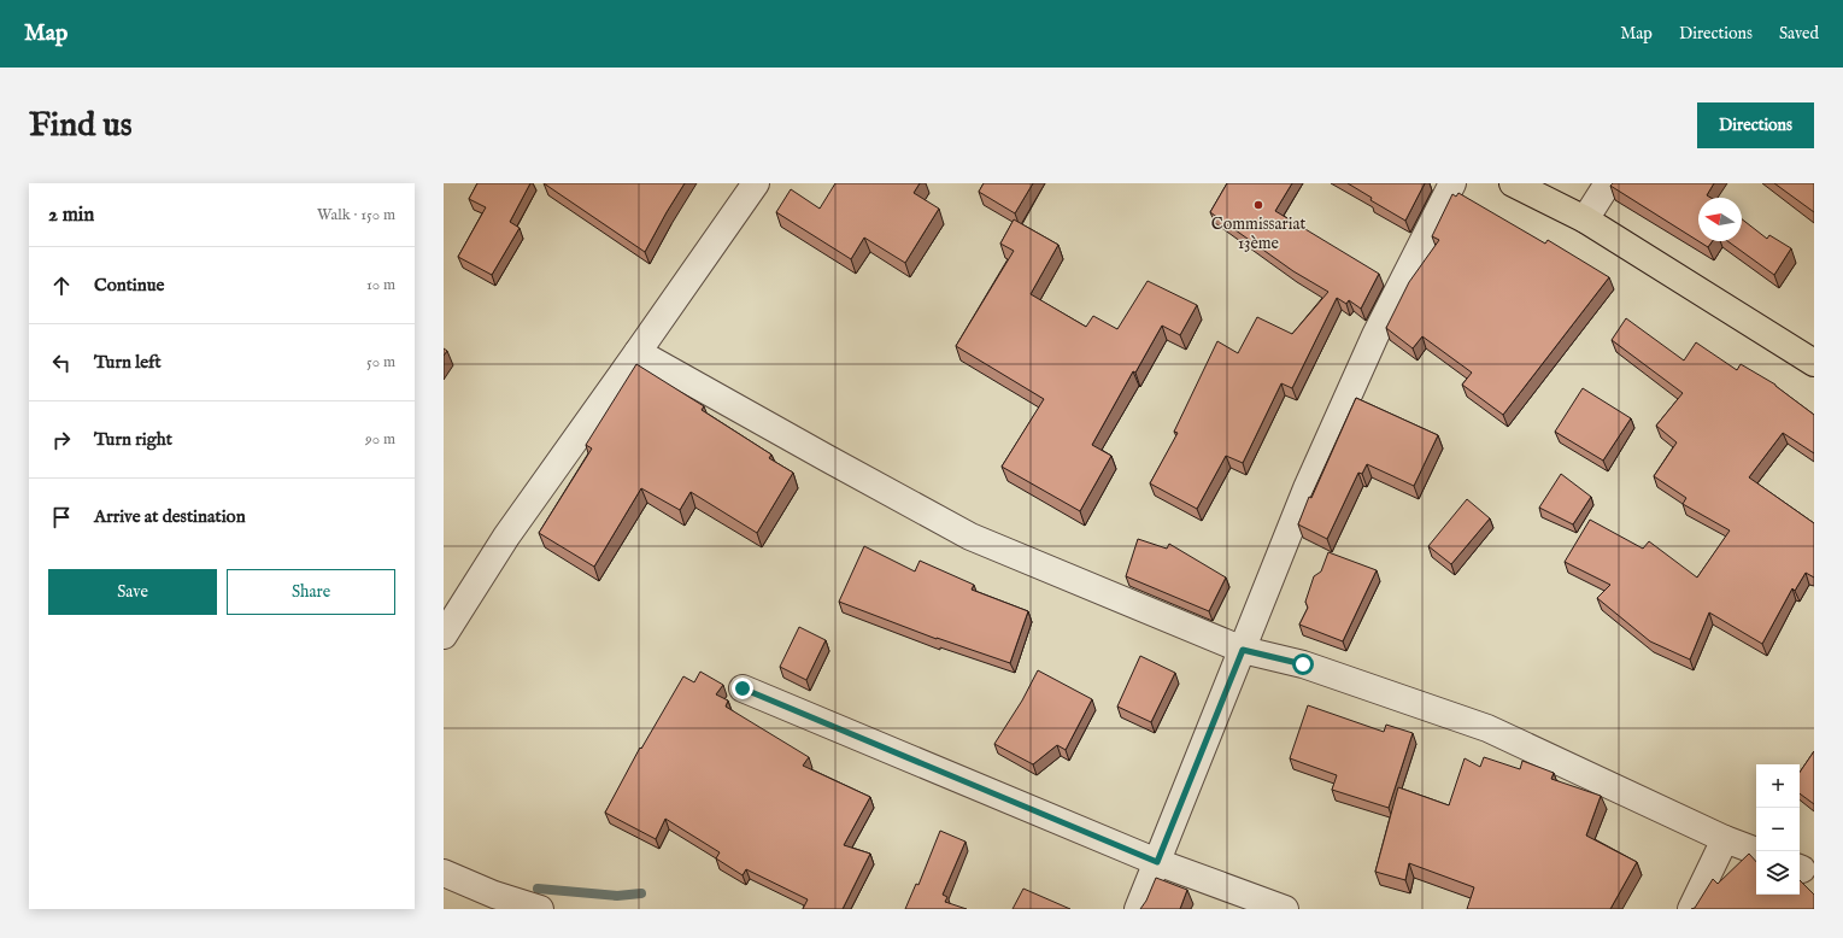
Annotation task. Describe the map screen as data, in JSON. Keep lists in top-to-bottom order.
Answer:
{
  "places": ["Commissariat 13ème"],
  "north": "left",
  "page": {
    "header": "Map",
    "nav": ["Map", "Directions", "Saved"],
    "buttons": [
      "Directions",
      ["Save", "Share"]
    ],
    "title": "Find us",
    "heading": ["2 min", "Walk · 150 m"],
    "list": [
      ["Continue", "10 m"],
      ["Turn left", "50 m"],
      ["Turn right", "90 m"],
      "Arrive at destination"
    ],
    "map_buttons": ["+", "−"]
  }
}
